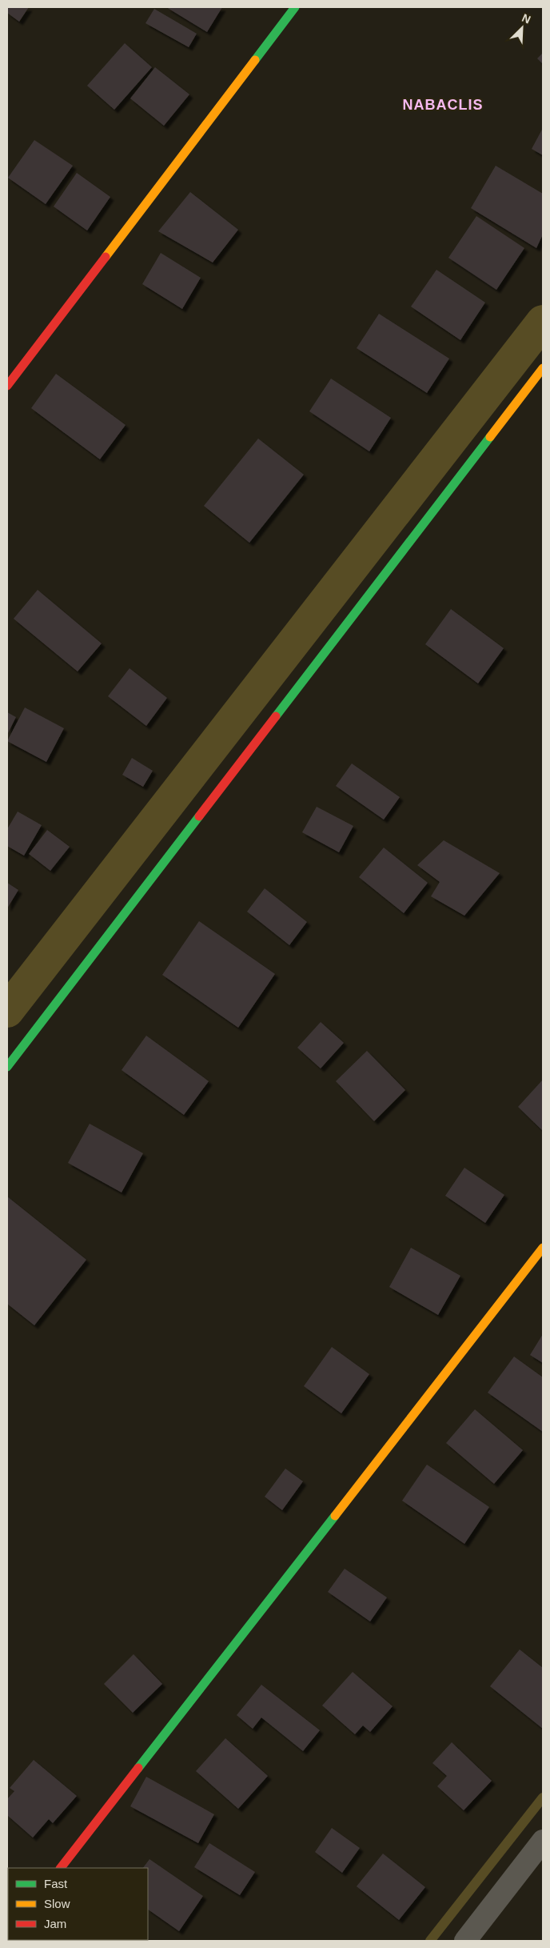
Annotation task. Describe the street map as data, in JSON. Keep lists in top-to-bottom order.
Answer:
{
  "districts": ["NABACLIS"],
  "legend": ["Fast", "Slow", "Jam"],
  "north": "top right"
}
